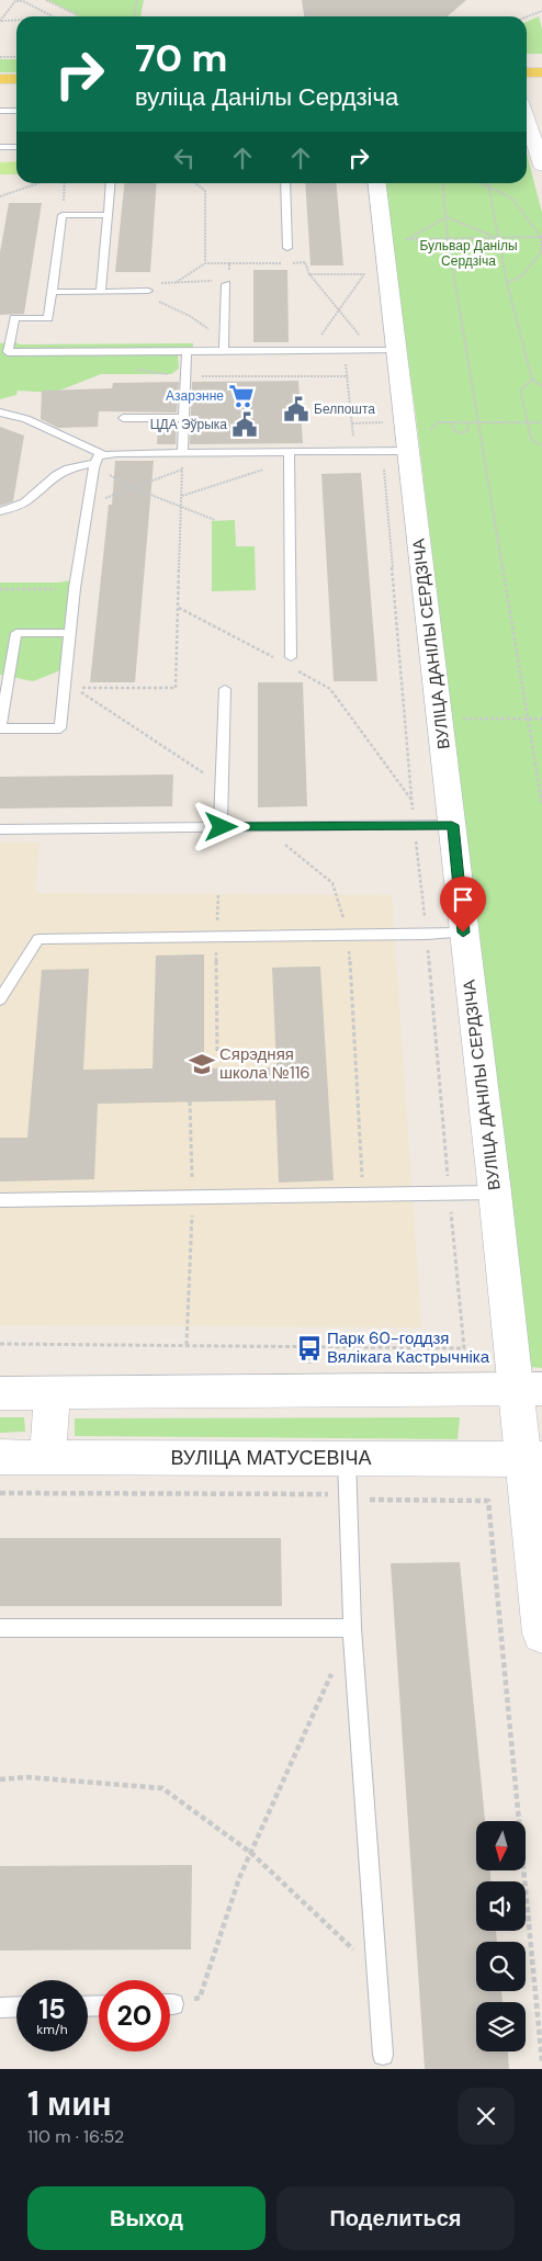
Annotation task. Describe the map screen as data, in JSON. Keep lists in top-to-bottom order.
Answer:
{
  "streets": {
    "street": ["ВУЛІЦА ДАНІЛЫ СЕРДЗІЧА", "ВУЛІЦА МАТУСЕВІЧА"]
  },
  "crossings": [
    ["ВУЛІЦА ДАНІЛЫ СЕРДЗІЧА", "ВУЛІЦА МАТУСЕВІЧА"]
  ],
  "parks": ["Бульвар Данілы Сердзіча"],
  "places": {
    "supermarket": ["Азарэнне"],
    "public building": ["Белпошта", "ЦДА Эўрыка"],
    "school or university": ["Сярэдняя школа №116"],
    "bus stop": ["Парк 60-годдзя Вялікага Кастрычніка"]
  },
  "north": "bottom",
  "page": {
    "turn": ["70 m", "вуліца Данілы Сердзіча"],
    "speed": "15 km/h",
    "limit": "20",
    "heading": ["1 мин", "110 m · 16:52"],
    "buttons": ["Выход", "Поделиться"]
  }
}
